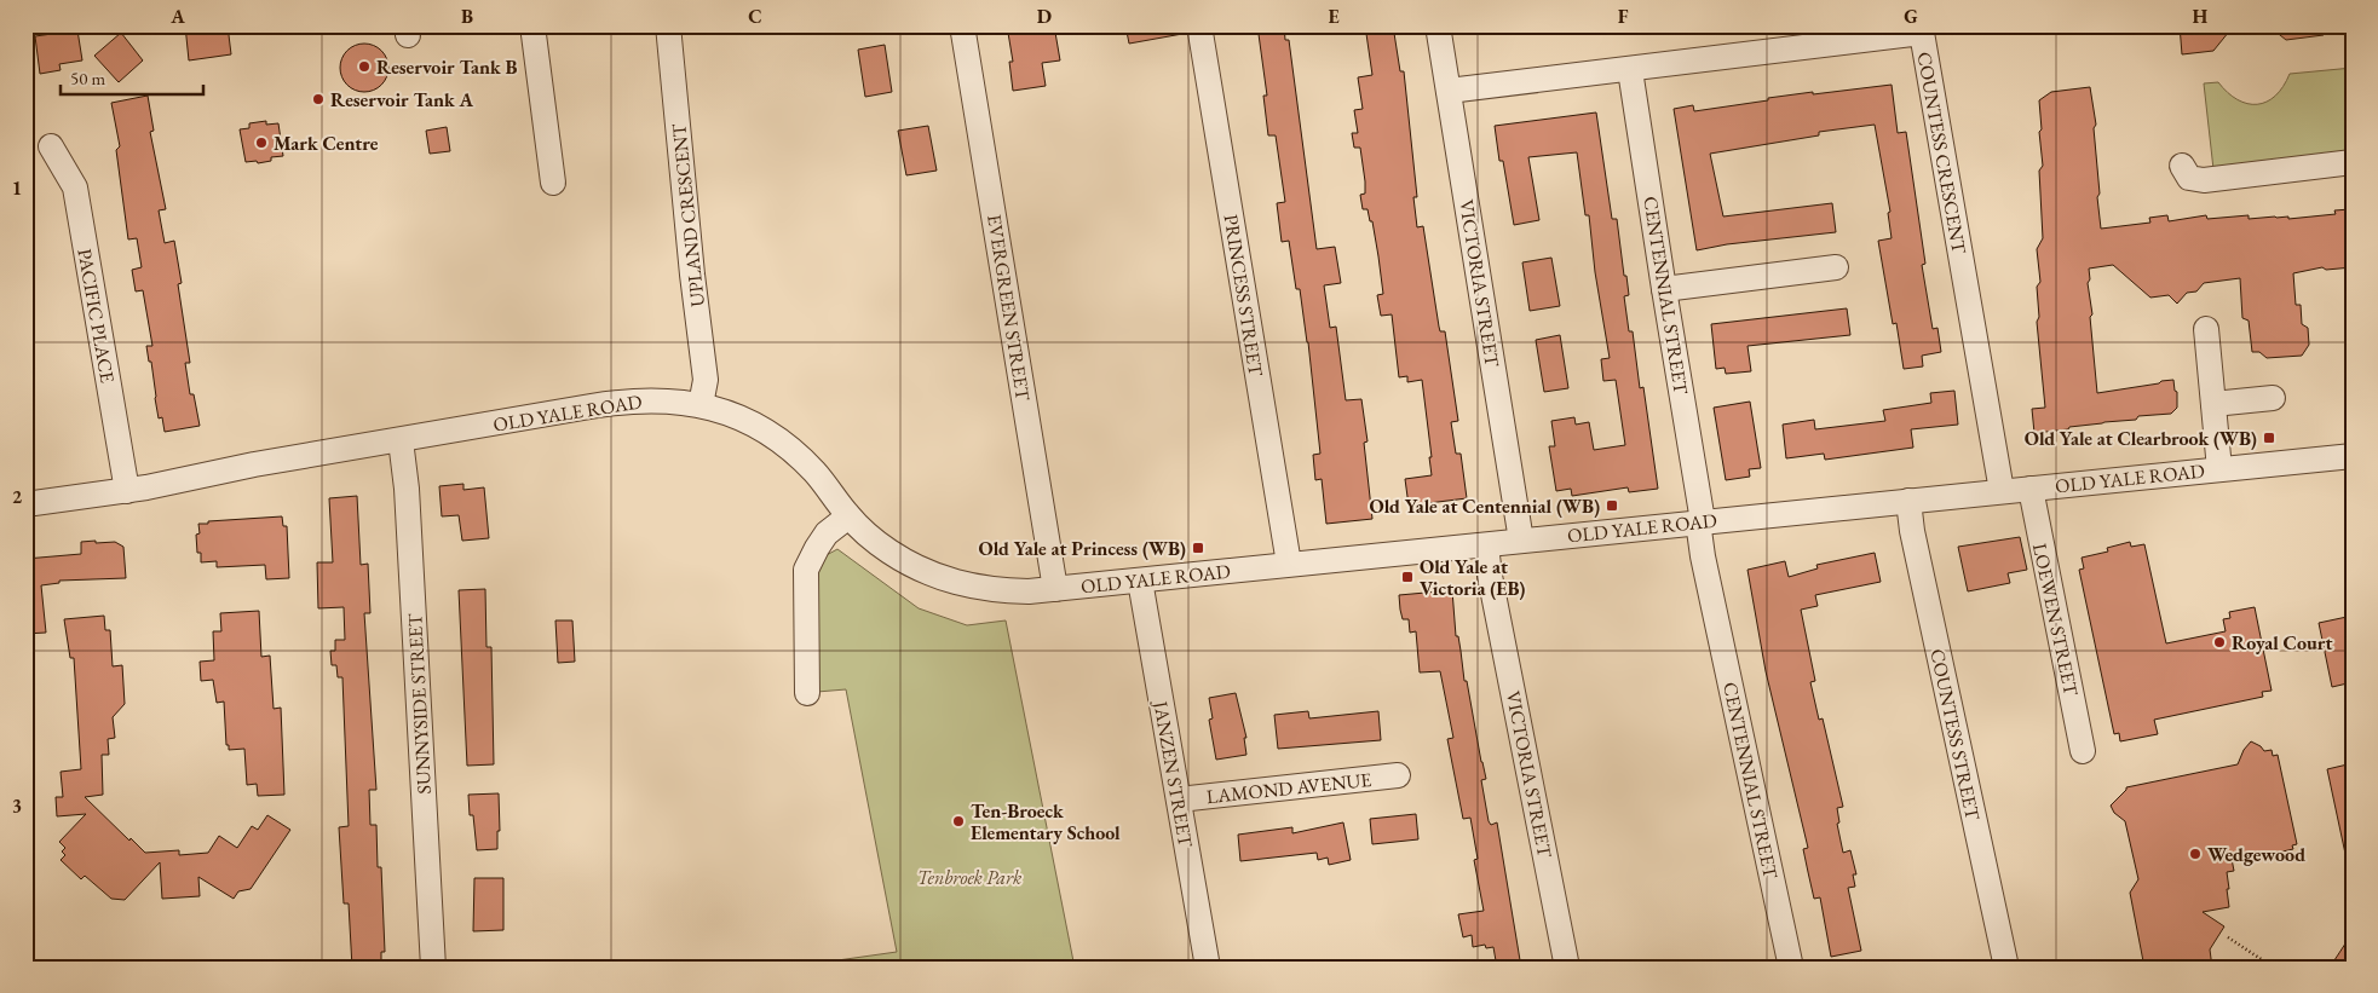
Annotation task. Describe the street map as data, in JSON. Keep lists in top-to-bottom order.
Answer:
{
  "streets": {
    "street": [
      "COUNTESS CRESCENT",
      "UPLAND CRESCENT",
      "VICTORIA STREET",
      "PRINCESS STREET",
      "CENTENNIAL STREET",
      "EVERGREEN STREET",
      "PACIFIC PLACE",
      "OLD YALE ROAD",
      "LOEWEN STREET",
      "SUNNYSIDE STREET",
      "COUNTESS STREET",
      "JANZEN STREET",
      "LAMOND AVENUE"
    ]
  },
  "crossings": [
    ["COUNTESS CRESCENT", "VICTORIA STREET"],
    ["COUNTESS CRESCENT", "CENTENNIAL STREET"],
    ["COUNTESS CRESCENT", "OLD YALE ROAD"],
    ["UPLAND CRESCENT", "OLD YALE ROAD"],
    ["VICTORIA STREET", "OLD YALE ROAD"],
    ["PRINCESS STREET", "OLD YALE ROAD"],
    ["CENTENNIAL STREET", "OLD YALE ROAD"],
    ["EVERGREEN STREET", "OLD YALE ROAD"],
    ["PACIFIC PLACE", "OLD YALE ROAD"],
    ["OLD YALE ROAD", "LOEWEN STREET"],
    ["OLD YALE ROAD", "SUNNYSIDE STREET"],
    ["OLD YALE ROAD", "COUNTESS STREET"],
    ["OLD YALE ROAD", "JANZEN STREET"],
    ["JANZEN STREET", "LAMOND AVENUE"]
  ],
  "parks": ["Tenbroek Park"],
  "places": {
    "other": [
      "Reservoir Tank B",
      "Reservoir Tank A",
      "Mark Centre",
      "Royal Court",
      "Ten-Broeck Elementary School",
      "Wedgewood"
    ],
    "transit": [
      "Old Yale at Clearbrook (WB)",
      "Old Yale at Centennial (WB)",
      "Old Yale at Princess (WB)",
      "Old Yale at Victoria (EB)"
    ]
  },
  "scale_bar": "50 m",
  "grid": {
    "columns": [
      "A",
      "B",
      "C",
      "D",
      "E",
      "F",
      "G",
      "H"
    ],
    "rows": ["1", "2", "3"]
  }
}
